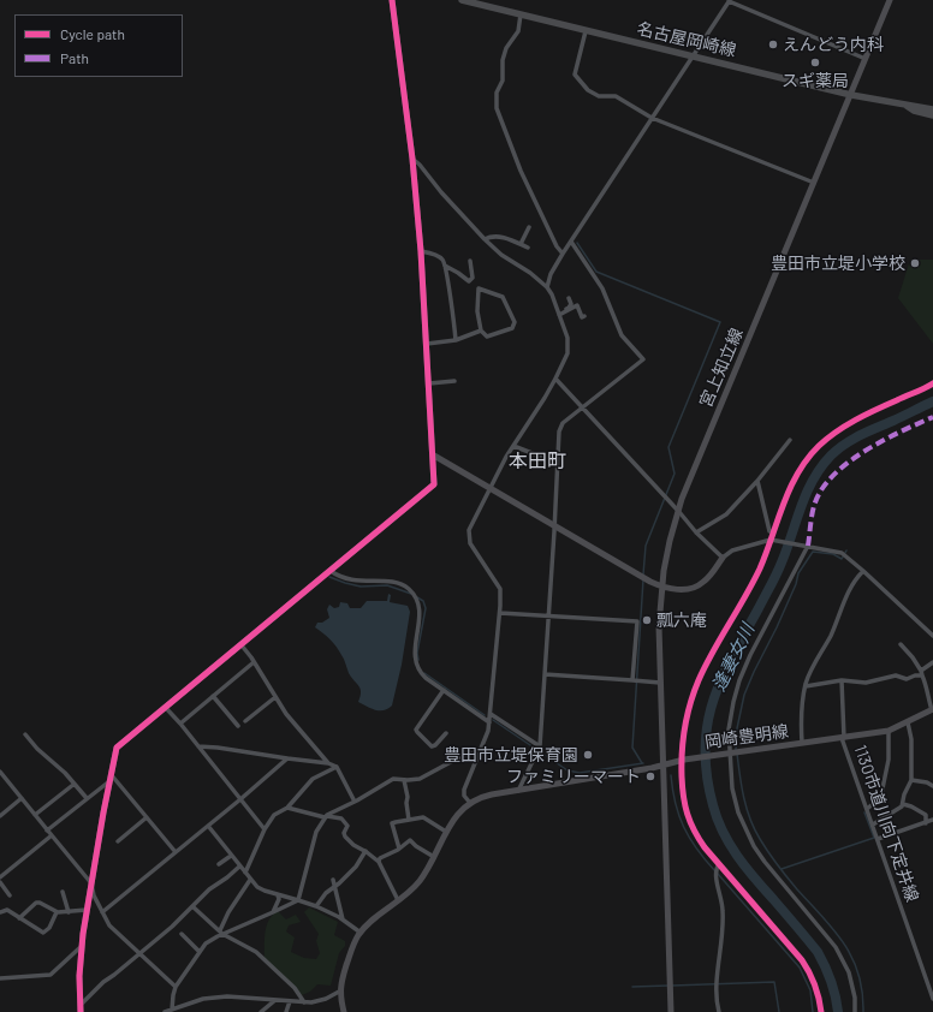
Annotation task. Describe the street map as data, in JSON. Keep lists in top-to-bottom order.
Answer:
{
  "streets": {
    "main road": ["名古屋岡崎線"],
    "street": ["宮上知立線", "岡崎豊明線", "1130市道川向下定井線"]
  },
  "crossings": [
    ["名古屋岡崎線", "宮上知立線"],
    ["宮上知立線", "岡崎豊明線"],
    ["岡崎豊明線", "1130市道川向下定井線"]
  ],
  "districts": ["本田町"],
  "water": ["逢妻女川"],
  "places": [
    "えんどう内科",
    "スギ薬局",
    "豊田市立堤小学校",
    "瓢六庵",
    "豊田市立堤保育園",
    "ファミリーマート"
  ],
  "legend": ["Cycle path", "Path"]
}
